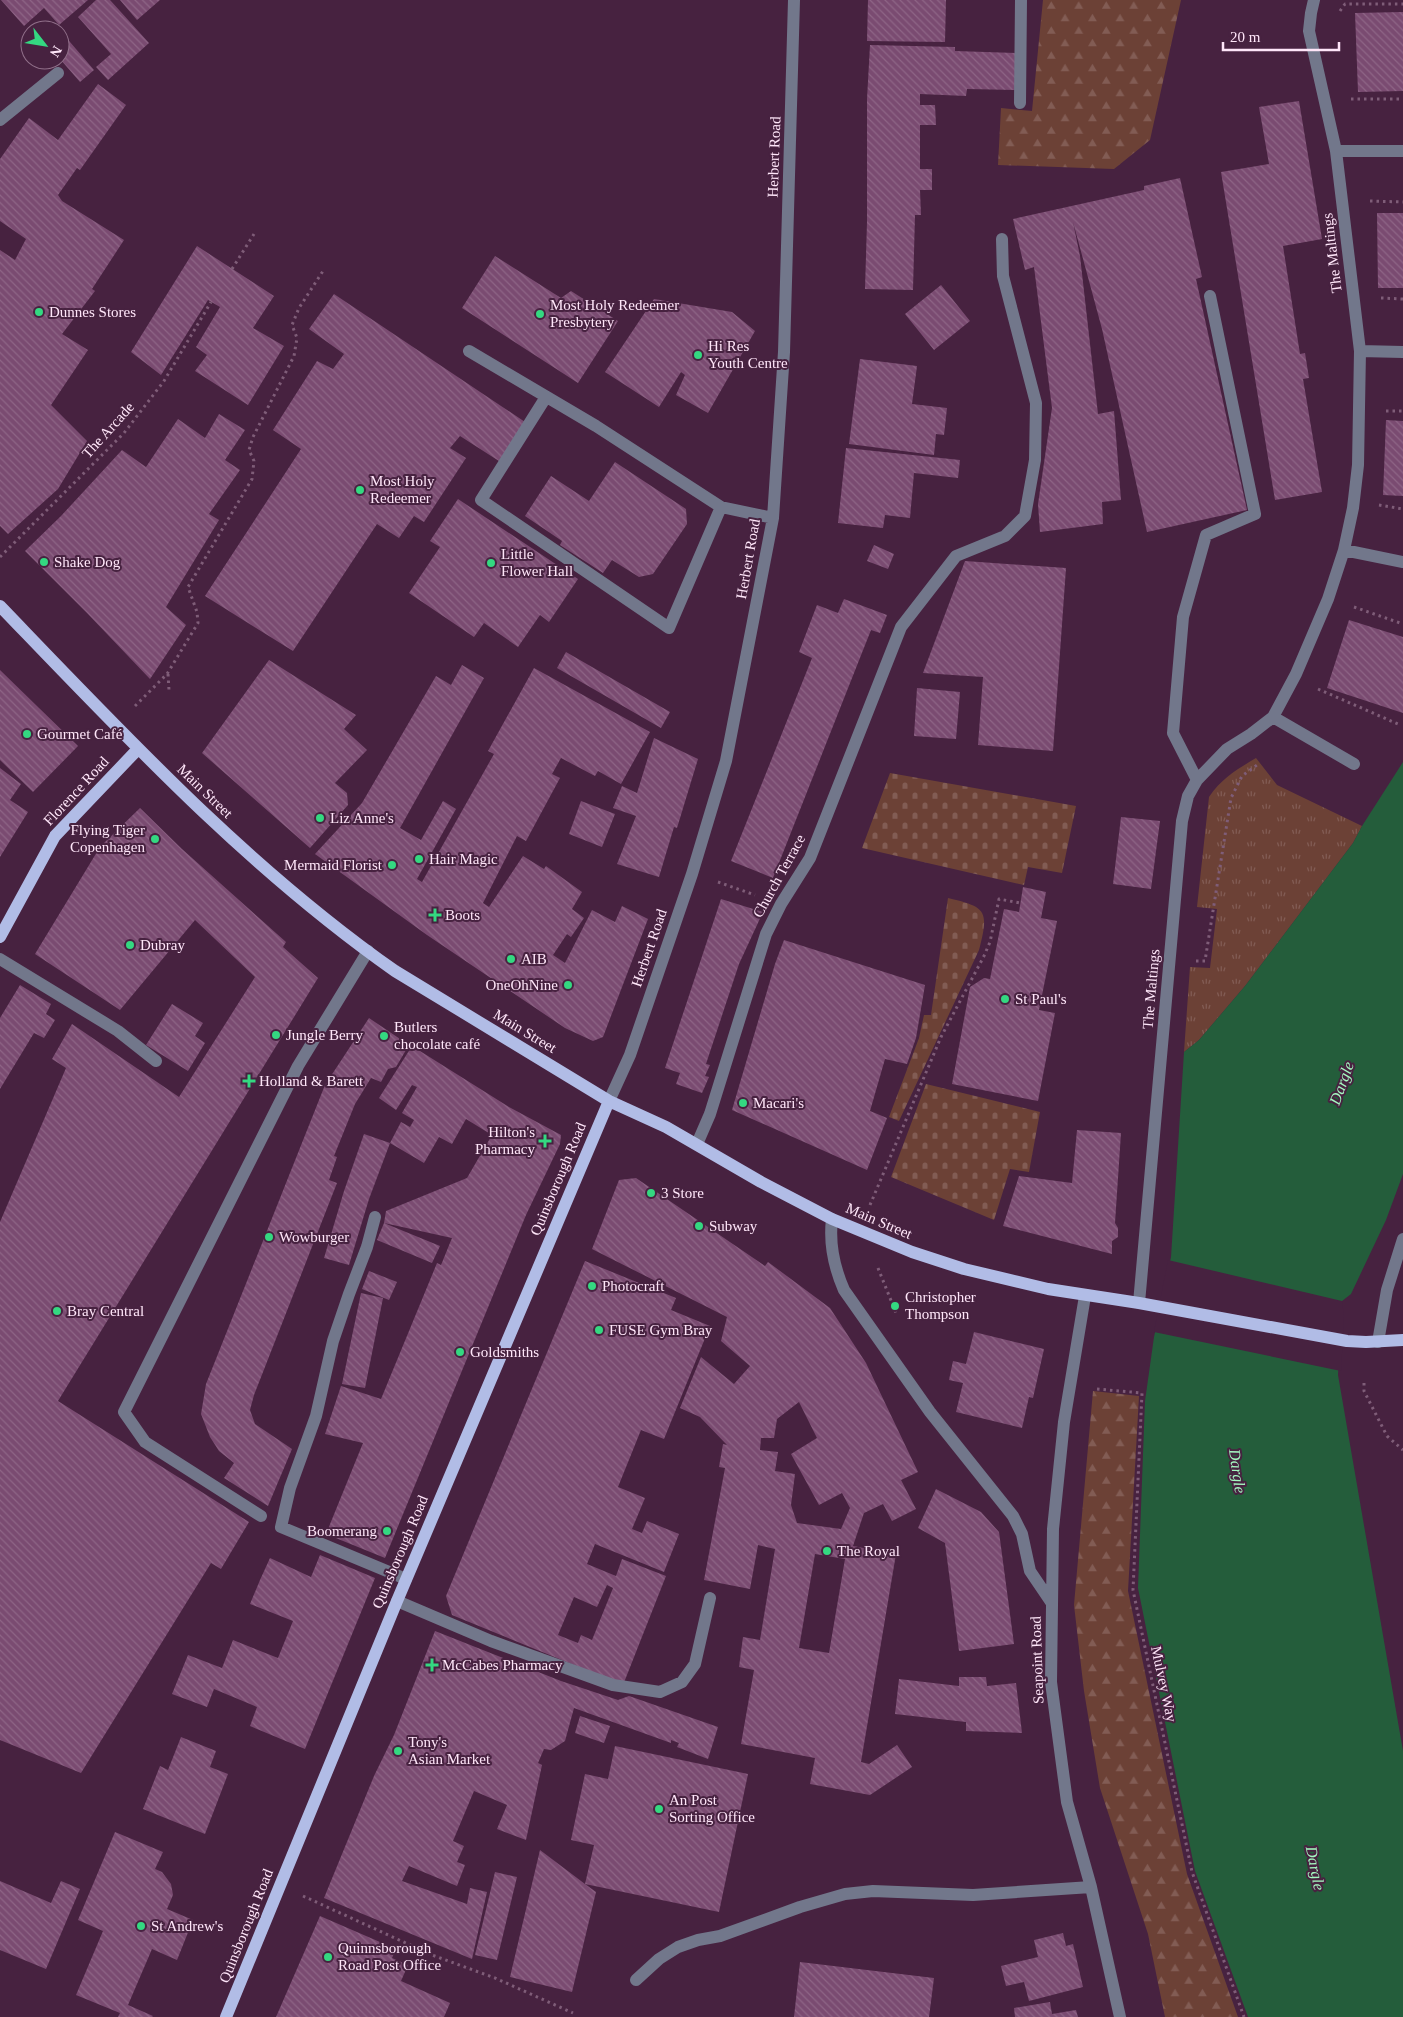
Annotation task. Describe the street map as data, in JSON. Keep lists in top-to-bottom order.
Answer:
{
  "streets": {
    "main road": ["Florence Road", "Main Street", "Quinsborough Road"],
    "street": [
      "Herbert Road",
      "The Maltings",
      "Church Terrace",
      "Seapoint Road"
    ],
    "path": ["The Arcade", "Mulvey Way"]
  },
  "crossings": [
    ["Herbert Road", "Main Street"],
    ["Herbert Road", "Quinsborough Road"],
    ["The Maltings", "Main Street"],
    ["Florence Road", "Main Street"],
    ["Main Street", "Church Terrace"],
    ["Main Street", "Quinsborough Road"],
    ["Main Street", "Seapoint Road"]
  ],
  "water": ["Dargle"],
  "places": {
    "other": [
      "Dunnes Stores",
      "Most Holy Redeemer Presbytery",
      "Hi Res Youth Centre",
      "Most Holy Redeemer",
      "Shake Dog",
      "Little Flower Hall",
      "Gourmet Café",
      "Liz Anne's",
      "Flying Tiger Copenhagen",
      "Hair Magic",
      "Mermaid Florist",
      "Dubray",
      "AIB",
      "OneOhNine",
      "St Paul's",
      "Jungle Berry",
      "Butlers chocolate café",
      "Macari's",
      "3 Store",
      "Subway",
      "Wowburger",
      "Photocraft",
      "Christopher Thompson",
      "Bray Central",
      "FUSE Gym Bray",
      "Goldsmiths",
      "Boomerang",
      "The Royal",
      "Tony's Asian Market",
      "An Post Sorting Office",
      "St Andrew's",
      "Quinnsborough Road Post Office"
    ],
    "health": [
      "Boots",
      "Holland & Barett",
      "Hilton's Pharmacy",
      "McCabes Pharmacy"
    ]
  },
  "scale_bar": "20 m",
  "north": "bottom right"
}
